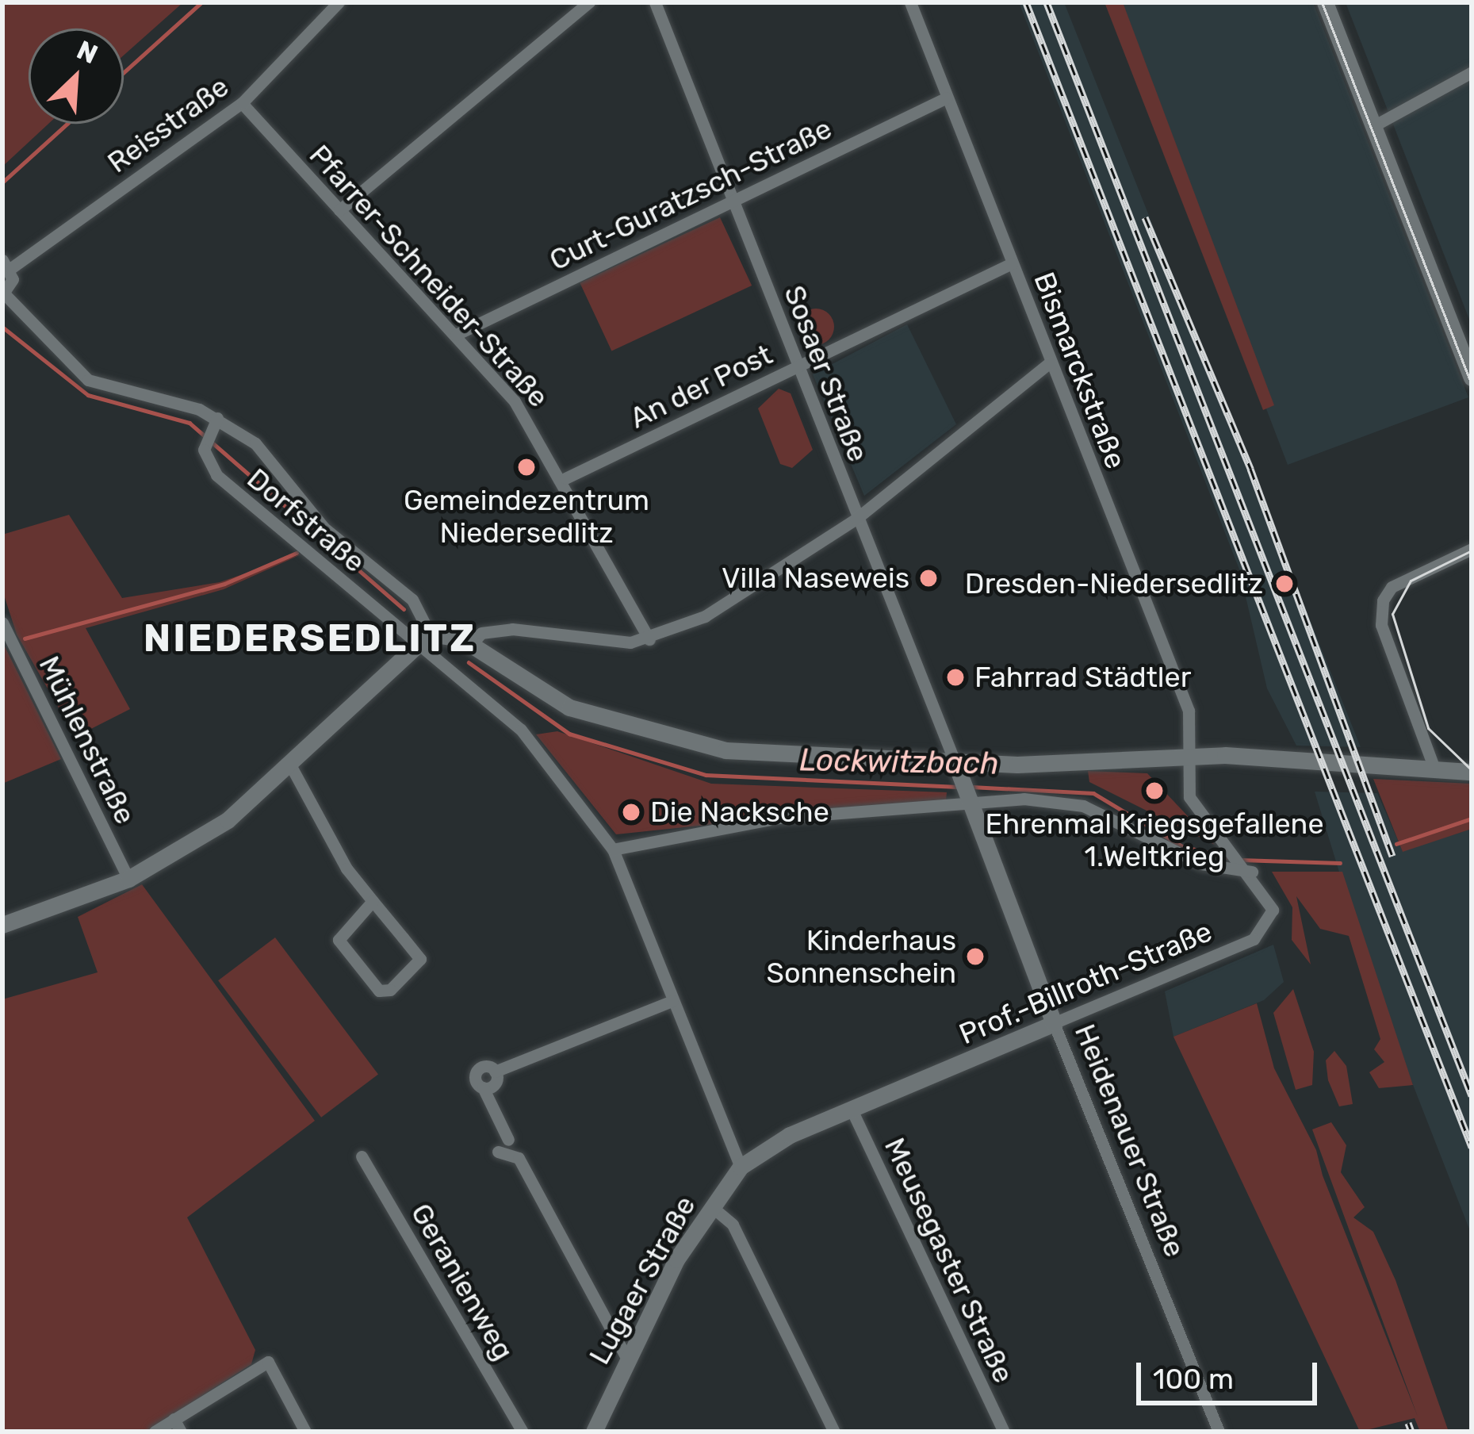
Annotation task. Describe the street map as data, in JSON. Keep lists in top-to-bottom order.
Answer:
{
  "streets": {
    "street": [
      "Reisstraße",
      "Curt-Guratzsch-Straße",
      "Pfarrer-Schneider-Straße",
      "Bismarckstraße",
      "Sosaer Straße",
      "An der Post",
      "Dorfstraße",
      "Mühlenstraße",
      "Prof.-Billroth-Straße",
      "Heidenauer Straße",
      "Meusegaster Straße",
      "Lugaer Straße",
      "Geranienweg"
    ]
  },
  "crossings": [
    ["Reisstraße", "Pfarrer-Schneider-Straße"],
    ["Curt-Guratzsch-Straße", "Pfarrer-Schneider-Straße"],
    ["Curt-Guratzsch-Straße", "Bismarckstraße"],
    ["Curt-Guratzsch-Straße", "Sosaer Straße"],
    ["Pfarrer-Schneider-Straße", "An der Post"],
    ["Bismarckstraße", "An der Post"],
    ["Bismarckstraße", "Prof.-Billroth-Straße"],
    ["Sosaer Straße", "An der Post"],
    ["Sosaer Straße", "Heidenauer Straße"],
    ["Prof.-Billroth-Straße", "Heidenauer Straße"],
    ["Prof.-Billroth-Straße", "Meusegaster Straße"],
    ["Prof.-Billroth-Straße", "Lugaer Straße"]
  ],
  "districts": ["NIEDERSEDLITZ"],
  "water": ["Lockwitzbach"],
  "places": [
    "Gemeindezentrum Niedersedlitz",
    "Villa Naseweis",
    "Dresden-Niedersedlitz",
    "Fahrrad Städtler",
    "Ehrenmal Kriegsgefallene 1.Weltkrieg",
    "Die Nacksche",
    "Kinderhaus Sonnenschein"
  ],
  "scale_bar": "100 m",
  "north": "top right"
}
